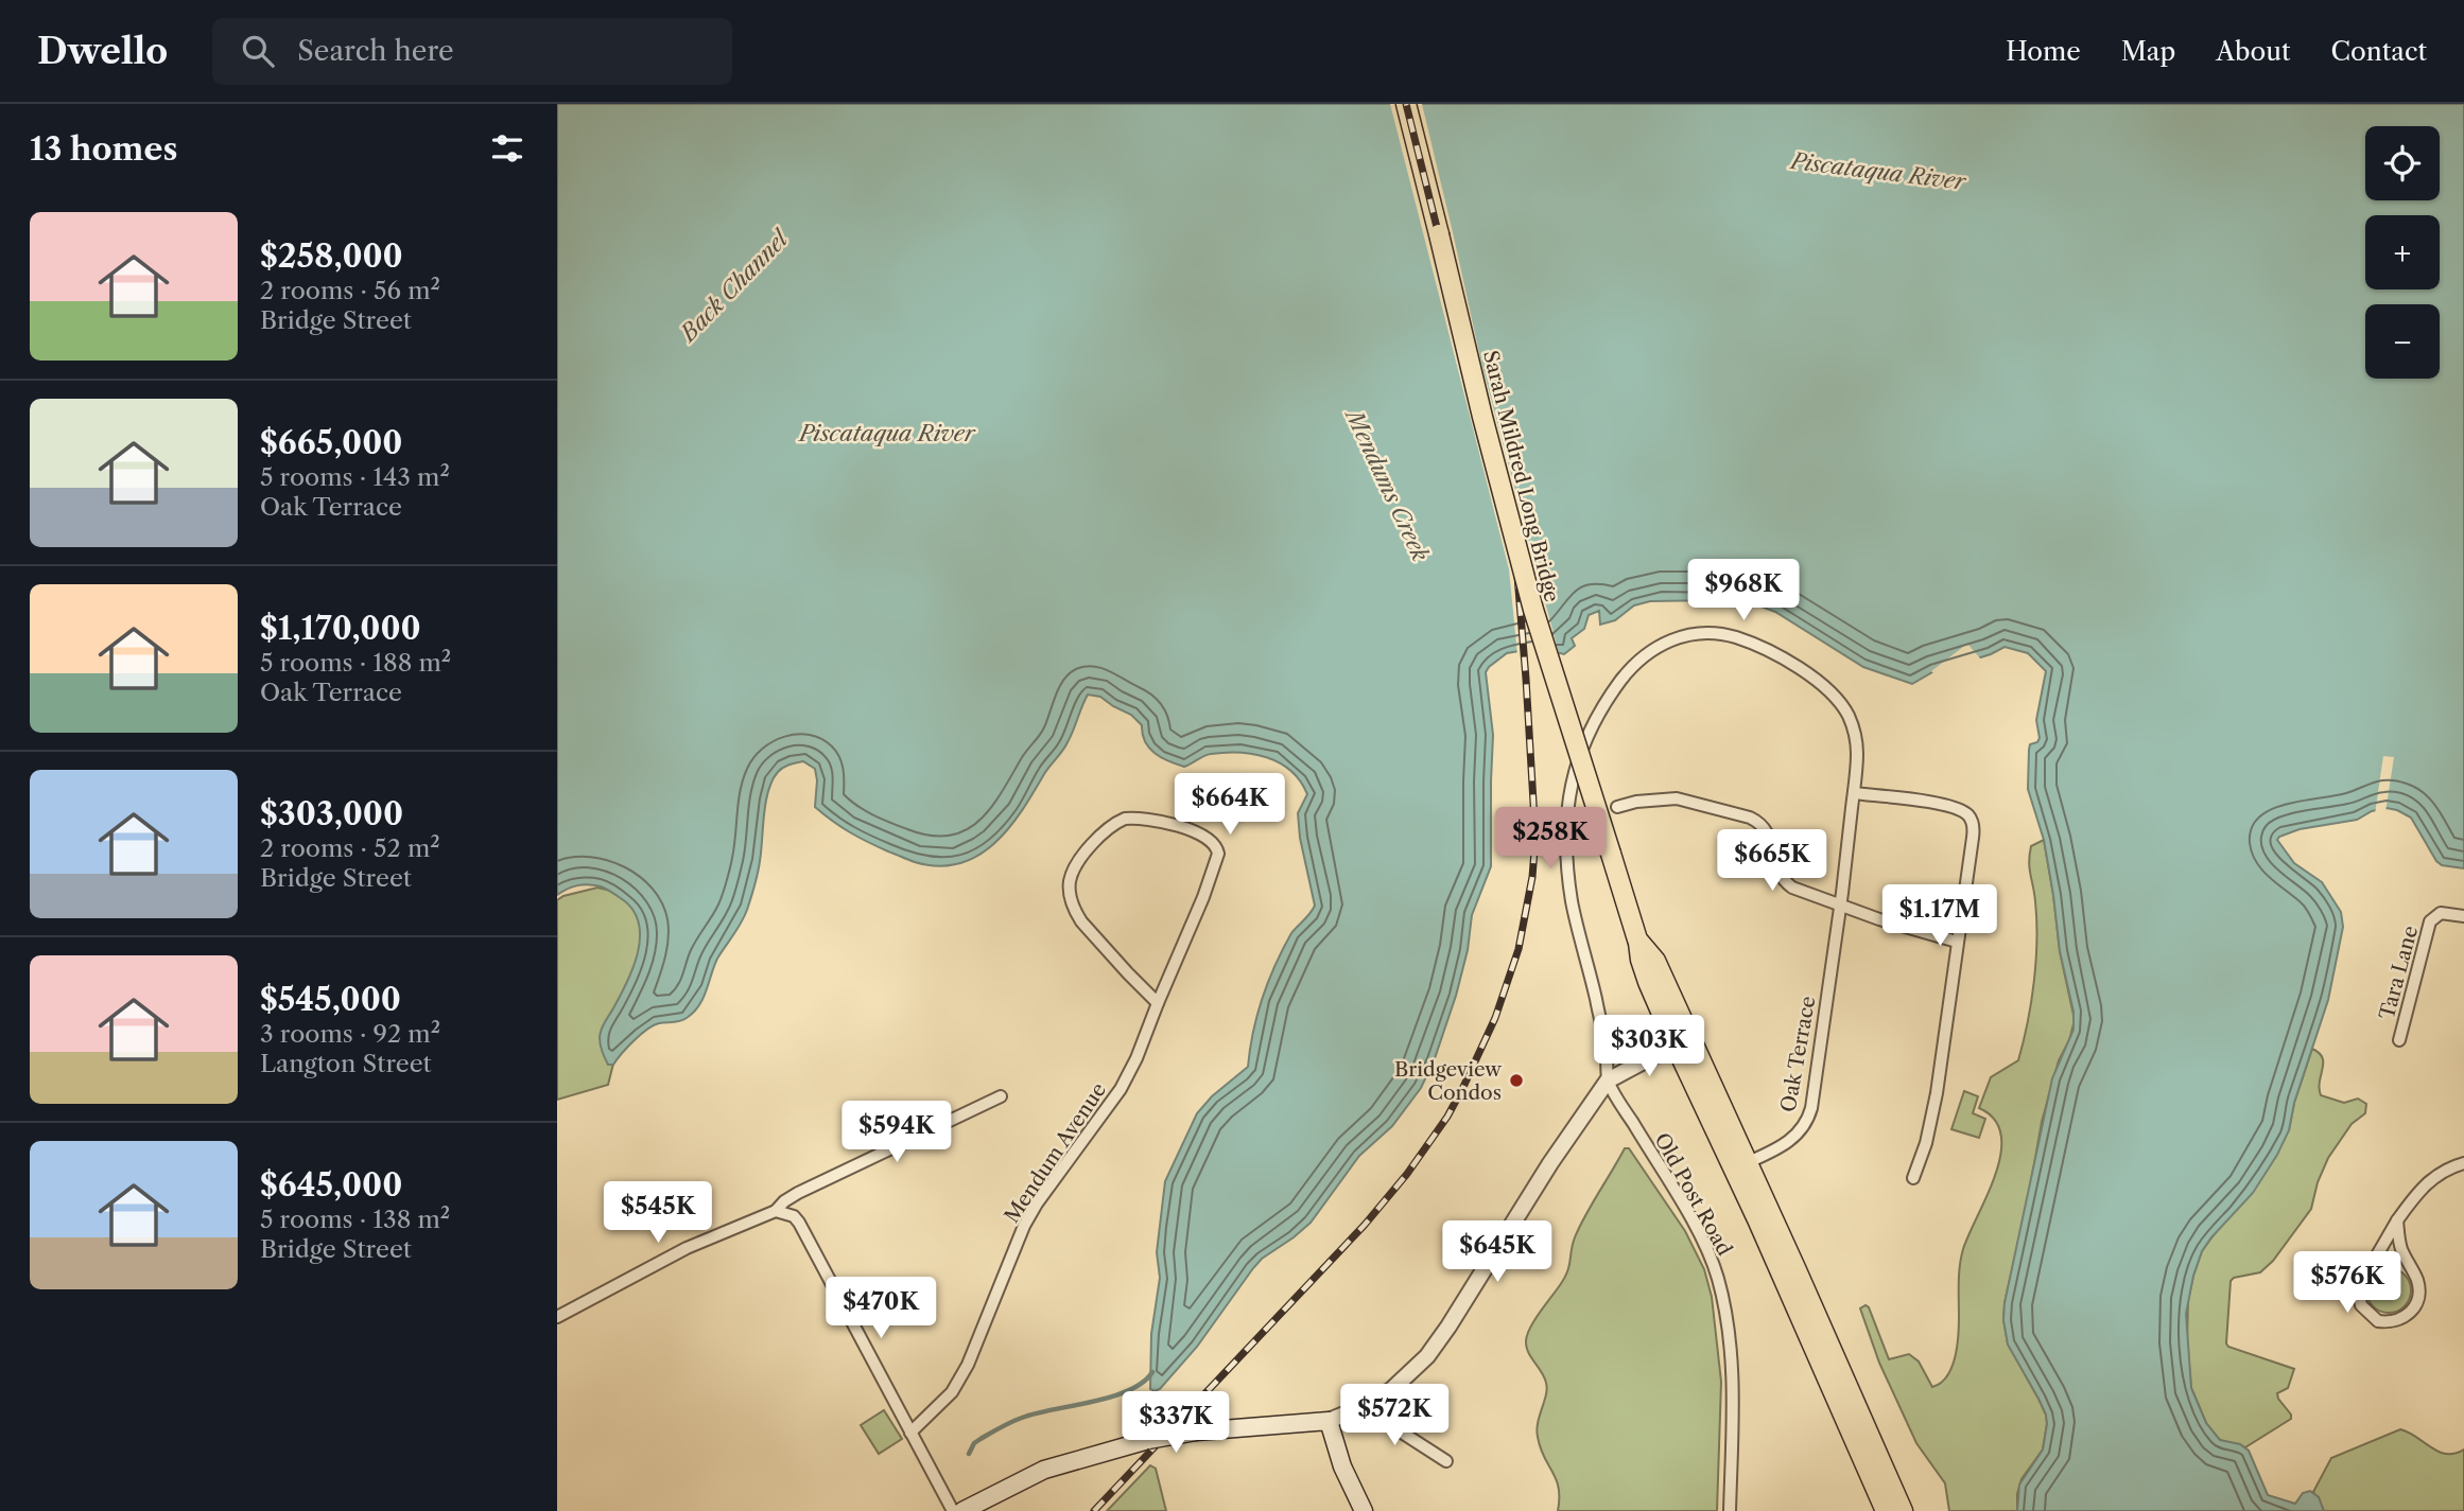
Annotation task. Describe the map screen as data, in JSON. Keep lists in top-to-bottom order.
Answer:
{
  "streets": {
    "main road": ["Sarah Mildred Long Bridge"],
    "street": [
      "Tara Lane",
      "Oak Terrace",
      "Mendum Avenue",
      "Old Post Road"
    ]
  },
  "crossings": [
    ["Oak Terrace", "Old Post Road"]
  ],
  "water": ["Piscataqua River", "Back Channel", "Mendums Creek"],
  "places": ["Bridgeview Condos"],
  "page": {
    "header": "Dwello",
    "search": "Search here",
    "nav": [
      "Home",
      "Map",
      "About",
      "Contact"
    ],
    "heading": "13 homes",
    "map_buttons": ["+", "−"],
    "list": [
      {
        "name": "$258,000",
        "note": "2 rooms · 56 m² · Bridge Street"
      },
      {
        "name": "$665,000",
        "note": "5 rooms · 143 m² · Oak Terrace"
      },
      {
        "name": "$1,170,000",
        "note": "5 rooms · 188 m² · Oak Terrace"
      },
      {
        "name": "$303,000",
        "note": "2 rooms · 52 m² · Bridge Street"
      },
      {
        "name": "$545,000",
        "note": "3 rooms · 92 m² · Langton Street"
      },
      {
        "name": "$645,000",
        "note": "5 rooms · 138 m² · Bridge Street"
      }
    ],
    "price": [
      "$968K",
      "$664K",
      "$258K",
      "$665K",
      "$1.17M",
      "$303K",
      "$594K",
      "$545K",
      "$645K",
      "$576K",
      "$470K",
      "$572K",
      "$337K"
    ]
  }
}
